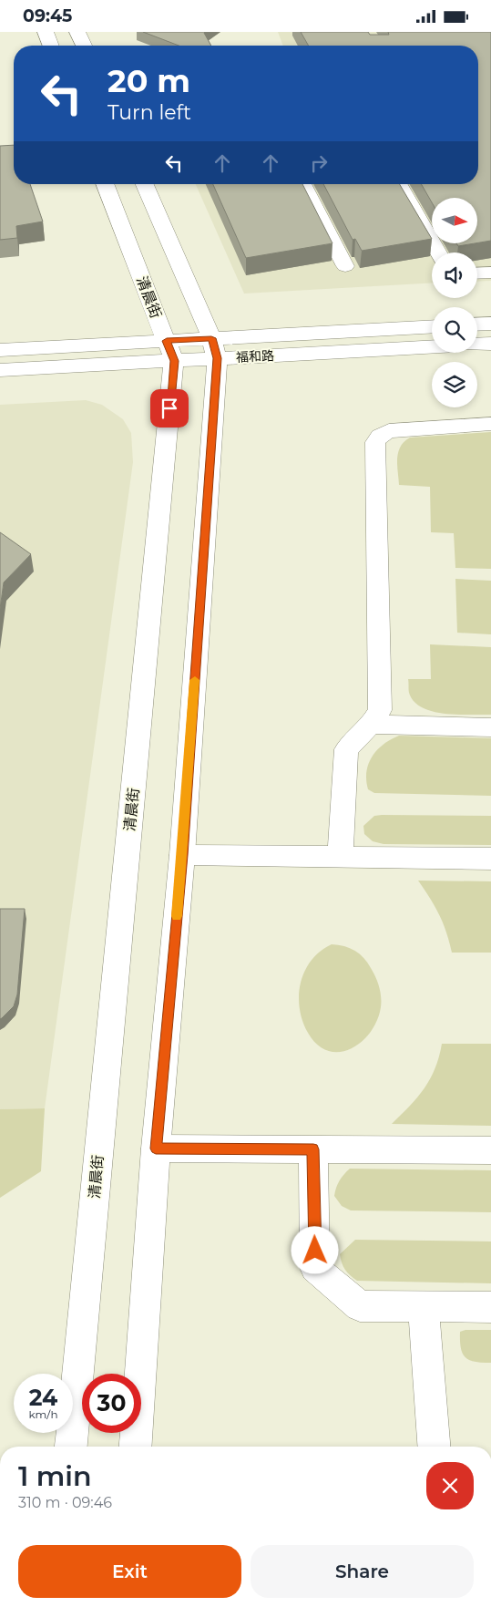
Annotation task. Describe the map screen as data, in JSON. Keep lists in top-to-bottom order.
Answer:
{
  "streets": {
    "street": ["清晨街", "福和路"]
  },
  "crossings": [
    ["清晨街", "福和路"]
  ],
  "north": "right",
  "page": {
    "status": "09:45",
    "turn": ["20 m", "Turn left"],
    "speed": "24 km/h",
    "limit": "30",
    "heading": ["1 min", "310 m · 09:46"],
    "buttons": ["Exit", "Share"]
  }
}
